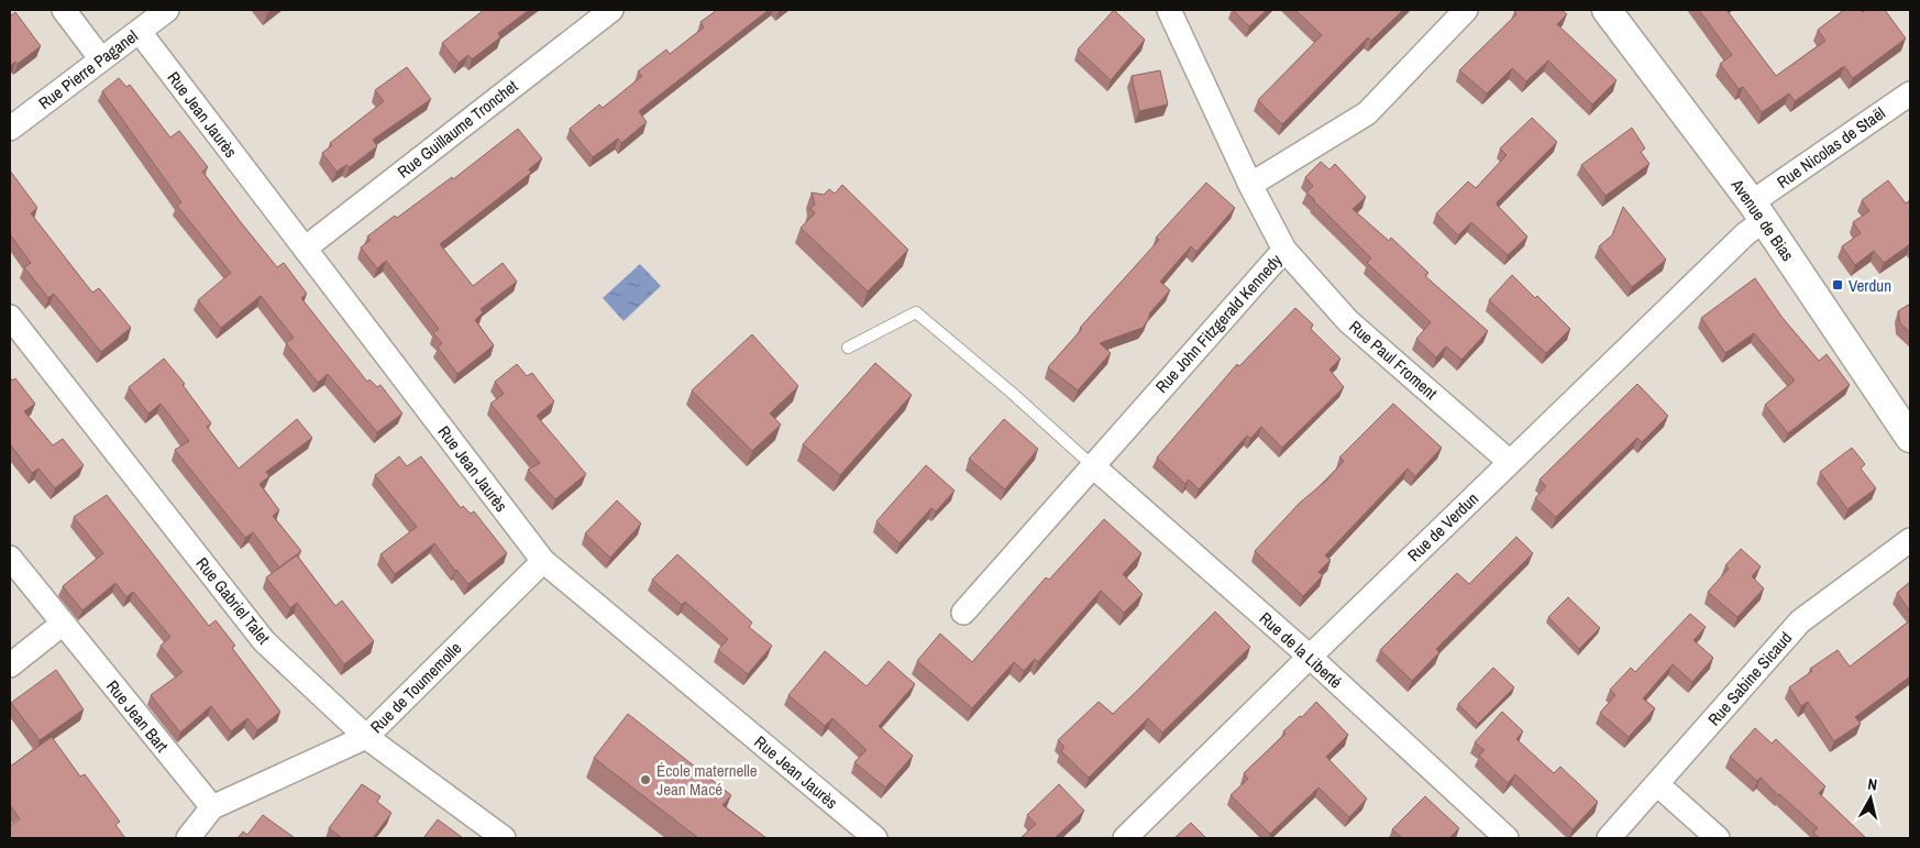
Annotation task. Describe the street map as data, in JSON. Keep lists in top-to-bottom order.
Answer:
{
  "streets": {
    "street": [
      "Rue Pierre Paganel",
      "Rue Jean Jaurès",
      "Rue Guillaume Tronchet",
      "Rue Nicolas de Staël",
      "Avenue de Bias",
      "Rue John Fitzgerald Kennedy",
      "Rue Paul Froment",
      "Rue de Verdun",
      "Rue Gabriel Talet",
      "Rue de la Liberté",
      "Rue Sabine Sicaud",
      "Rue de Toumemolle",
      "Rue Jean Bart"
    ]
  },
  "crossings": [
    ["Rue Pierre Paganel", "Rue Jean Jaurès"],
    ["Rue Jean Jaurès", "Rue Guillaume Tronchet"],
    ["Rue Jean Jaurès", "Rue de Toumemolle"],
    ["Rue Nicolas de Staël", "Avenue de Bias"],
    ["Rue Nicolas de Staël", "Rue de Verdun"],
    ["Avenue de Bias", "Rue de Verdun"],
    ["Rue John Fitzgerald Kennedy", "Rue Paul Froment"],
    ["Rue John Fitzgerald Kennedy", "Rue de la Liberté"],
    ["Rue Paul Froment", "Rue de Verdun"],
    ["Rue de Verdun", "Rue de la Liberté"],
    ["Rue Gabriel Talet", "Rue de Toumemolle"],
    ["Rue de Toumemolle", "Rue Jean Bart"]
  ],
  "places": {
    "transit": ["Verdun"],
    "other": ["École maternelle Jean Macé"]
  },
  "north": "top"
}
